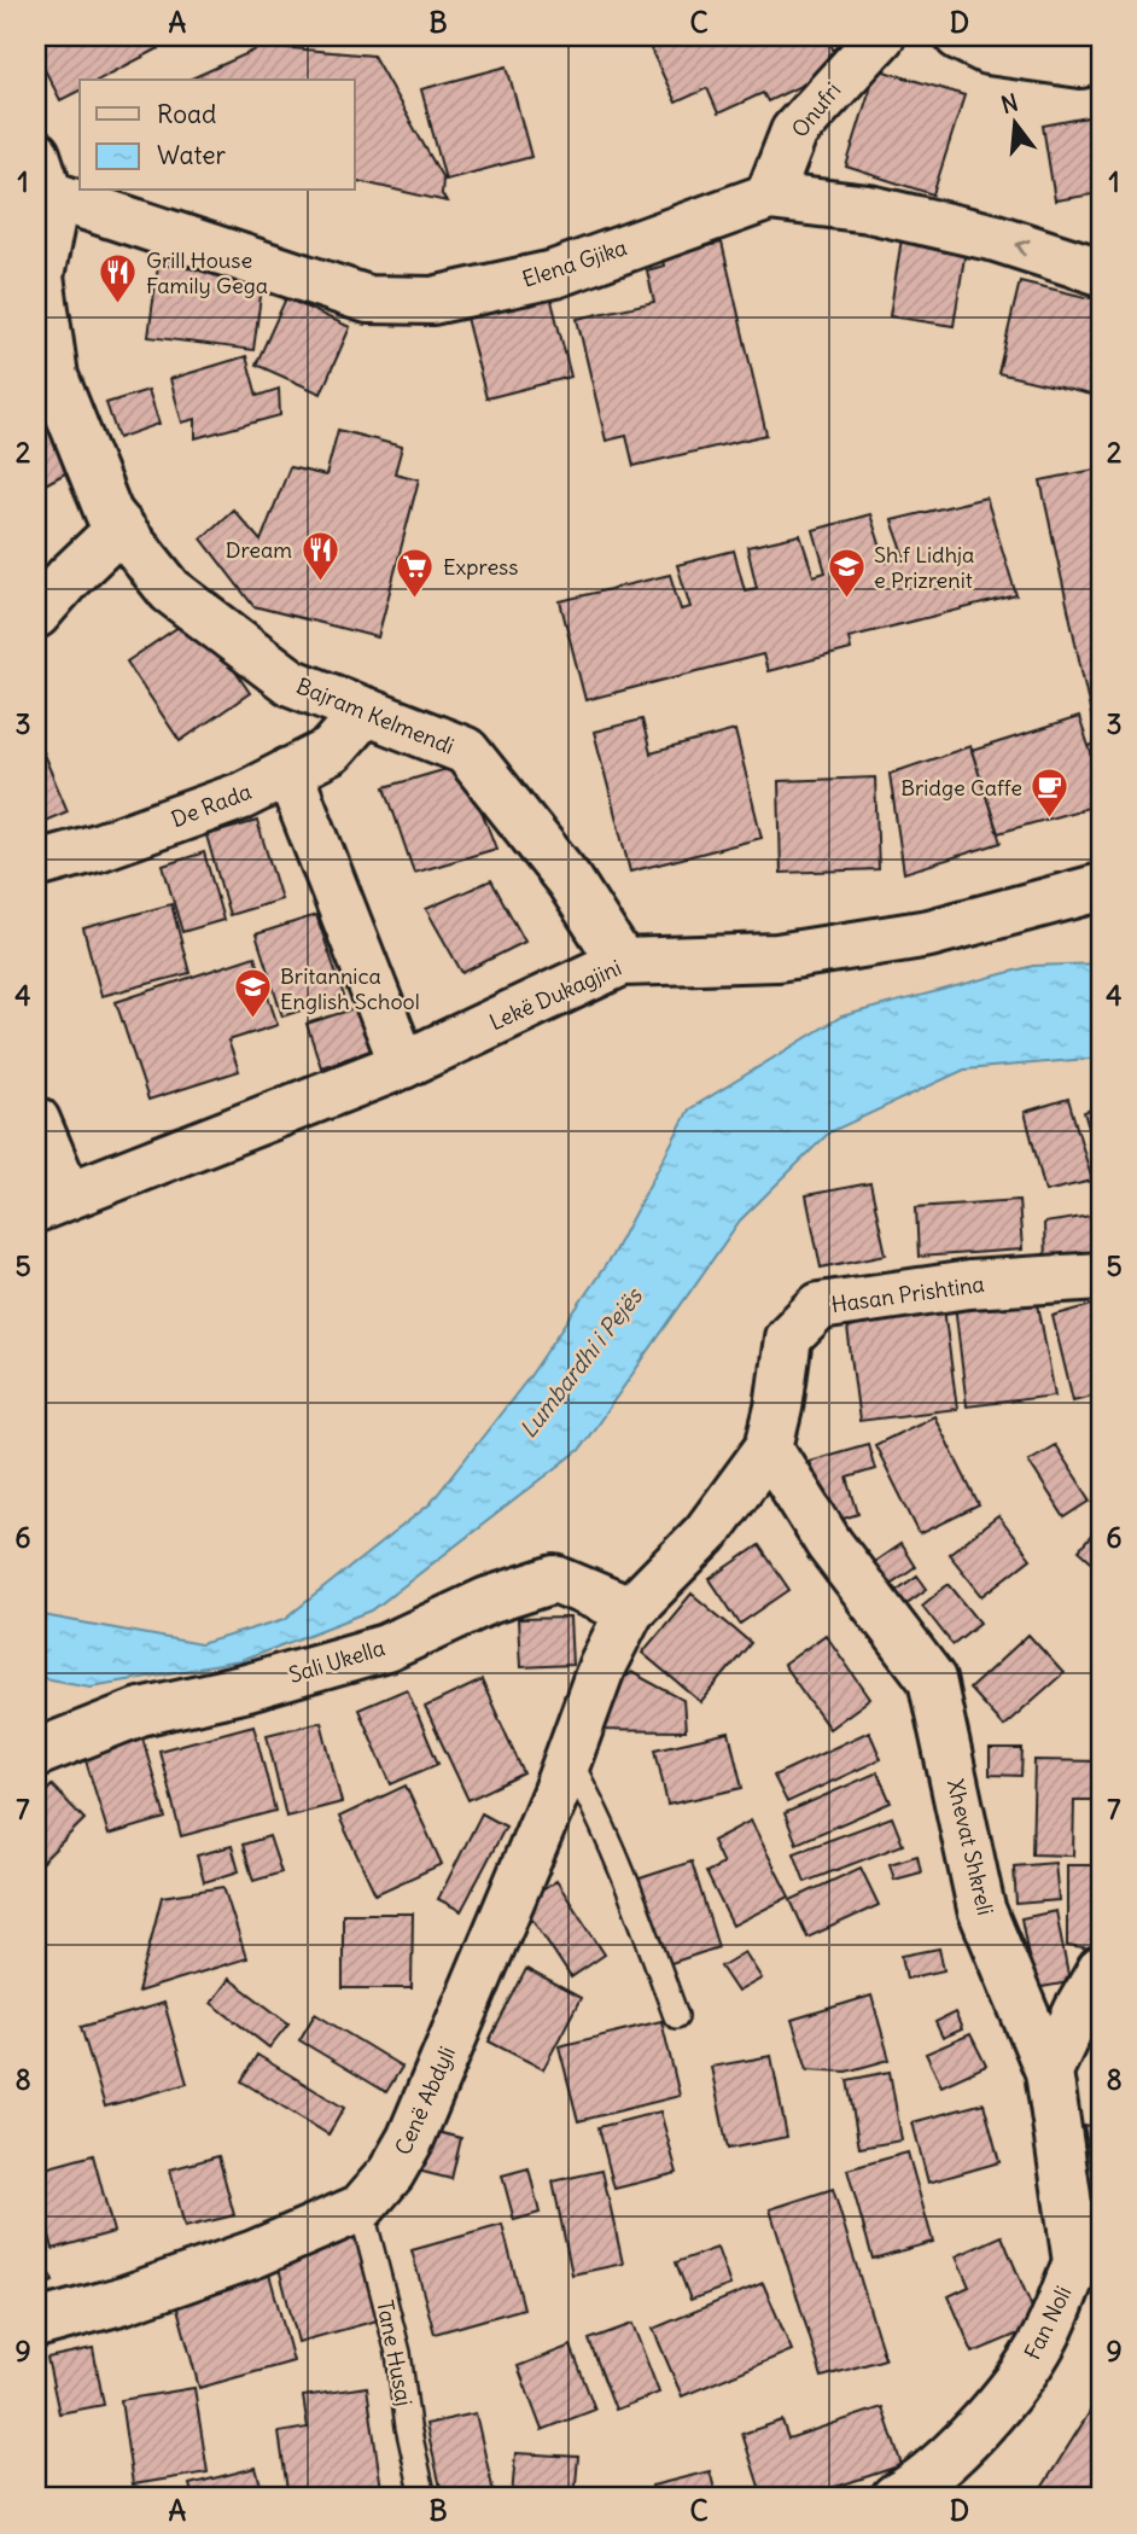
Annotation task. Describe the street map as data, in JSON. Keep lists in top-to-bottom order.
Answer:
{
  "streets": {
    "street": [
      "Onufri",
      "Elena Gjika",
      "Bajram Kelmendi",
      "De Rada",
      "Lekë Dukagjini",
      "Hasan Prishtina",
      "Sali Ukella",
      "Xhevat Shkreli",
      "Cenë Abdyli",
      "Fan Noli"
    ],
    "lane": ["Tane Husaj"]
  },
  "crossings": [
    ["Onufri", "Elena Gjika"],
    ["Elena Gjika", "Bajram Kelmendi"],
    ["Bajram Kelmendi", "De Rada"],
    ["Bajram Kelmendi", "Lekë Dukagjini"],
    ["Hasan Prishtina", "Xhevat Shkreli"],
    ["Hasan Prishtina", "Cenë Abdyli"],
    ["Sali Ukella", "Cenë Abdyli"],
    ["Xhevat Shkreli", "Cenë Abdyli"],
    ["Xhevat Shkreli", "Fan Noli"],
    ["Cenë Abdyli", "Tane Husaj"]
  ],
  "water": ["Lumbardhi i Pejës"],
  "places": {
    "restaurant": ["Grill House Family Gega", "Dream"],
    "supermarket": ["Express"],
    "school or university": ["Sh.f Lidhja e Prizrenit", "Britannica English School"],
    "cafe": ["Bridge Caffe"]
  },
  "legend": ["Road", "Water"],
  "north": "top",
  "grid": {
    "columns": [
      "A",
      "B",
      "C",
      "D"
    ],
    "rows": [
      "1",
      "2",
      "3",
      "4",
      "5",
      "6",
      "7",
      "8",
      "9"
    ]
  }
}
